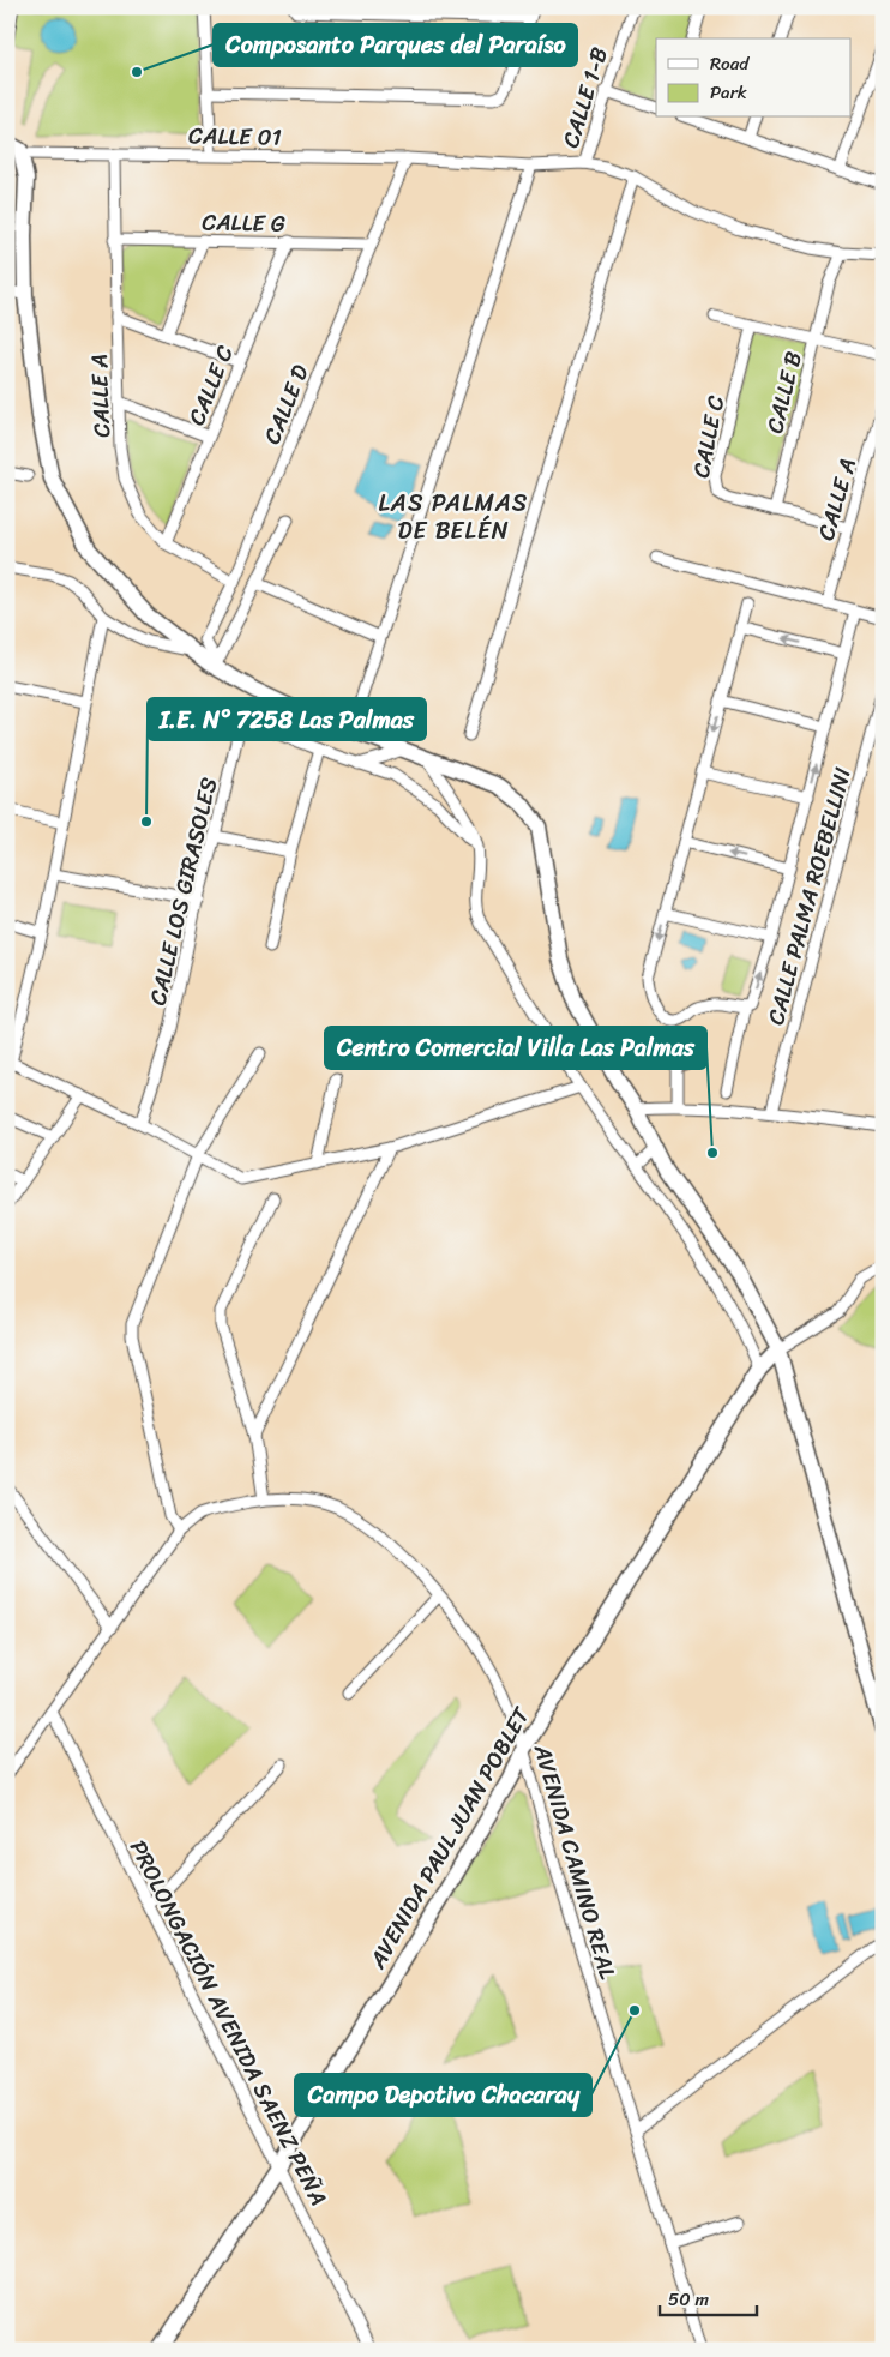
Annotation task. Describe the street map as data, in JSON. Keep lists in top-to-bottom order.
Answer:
{
  "streets": {
    "main road": ["AVENIDA PAUL JUAN POBLET"],
    "street": [
      "CALLE 1-B",
      "CALLE 01",
      "CALLE G",
      "CALLE C",
      "CALLE B",
      "CALLE A",
      "CALLE D",
      "CALLE LOS GIRASOLES",
      "CALLE PALMA ROEBELLINI",
      "AVENIDA CAMINO REAL",
      "PROLONGACIÓN AVENIDA SAENZ PEÑA"
    ]
  },
  "crossings": [
    ["CALLE 1-B", "CALLE 01"],
    ["CALLE 01", "CALLE B"],
    ["CALLE 01", "CALLE A"],
    ["CALLE 01", "CALLE D"],
    ["CALLE G", "CALLE C"],
    ["CALLE G", "CALLE A"],
    ["CALLE G", "CALLE D"],
    ["CALLE C", "CALLE B"],
    ["CALLE C", "CALLE A"],
    ["CALLE A", "CALLE D"],
    ["AVENIDA PAUL JUAN POBLET", "AVENIDA CAMINO REAL"],
    ["AVENIDA PAUL JUAN POBLET", "PROLONGACIÓN AVENIDA SAENZ PEÑA"],
    ["AVENIDA CAMINO REAL", "PROLONGACIÓN AVENIDA SAENZ PEÑA"]
  ],
  "districts": ["LAS PALMAS DE BELÉN"],
  "places": [
    "Composanto Parques del Paraíso",
    "I.E. N° 7258 Las Palmas",
    "Centro Comercial Villa Las Palmas",
    "Campo Depotivo Chacaray"
  ],
  "legend": ["Road", "Park"],
  "scale_bar": "50 m"
}
